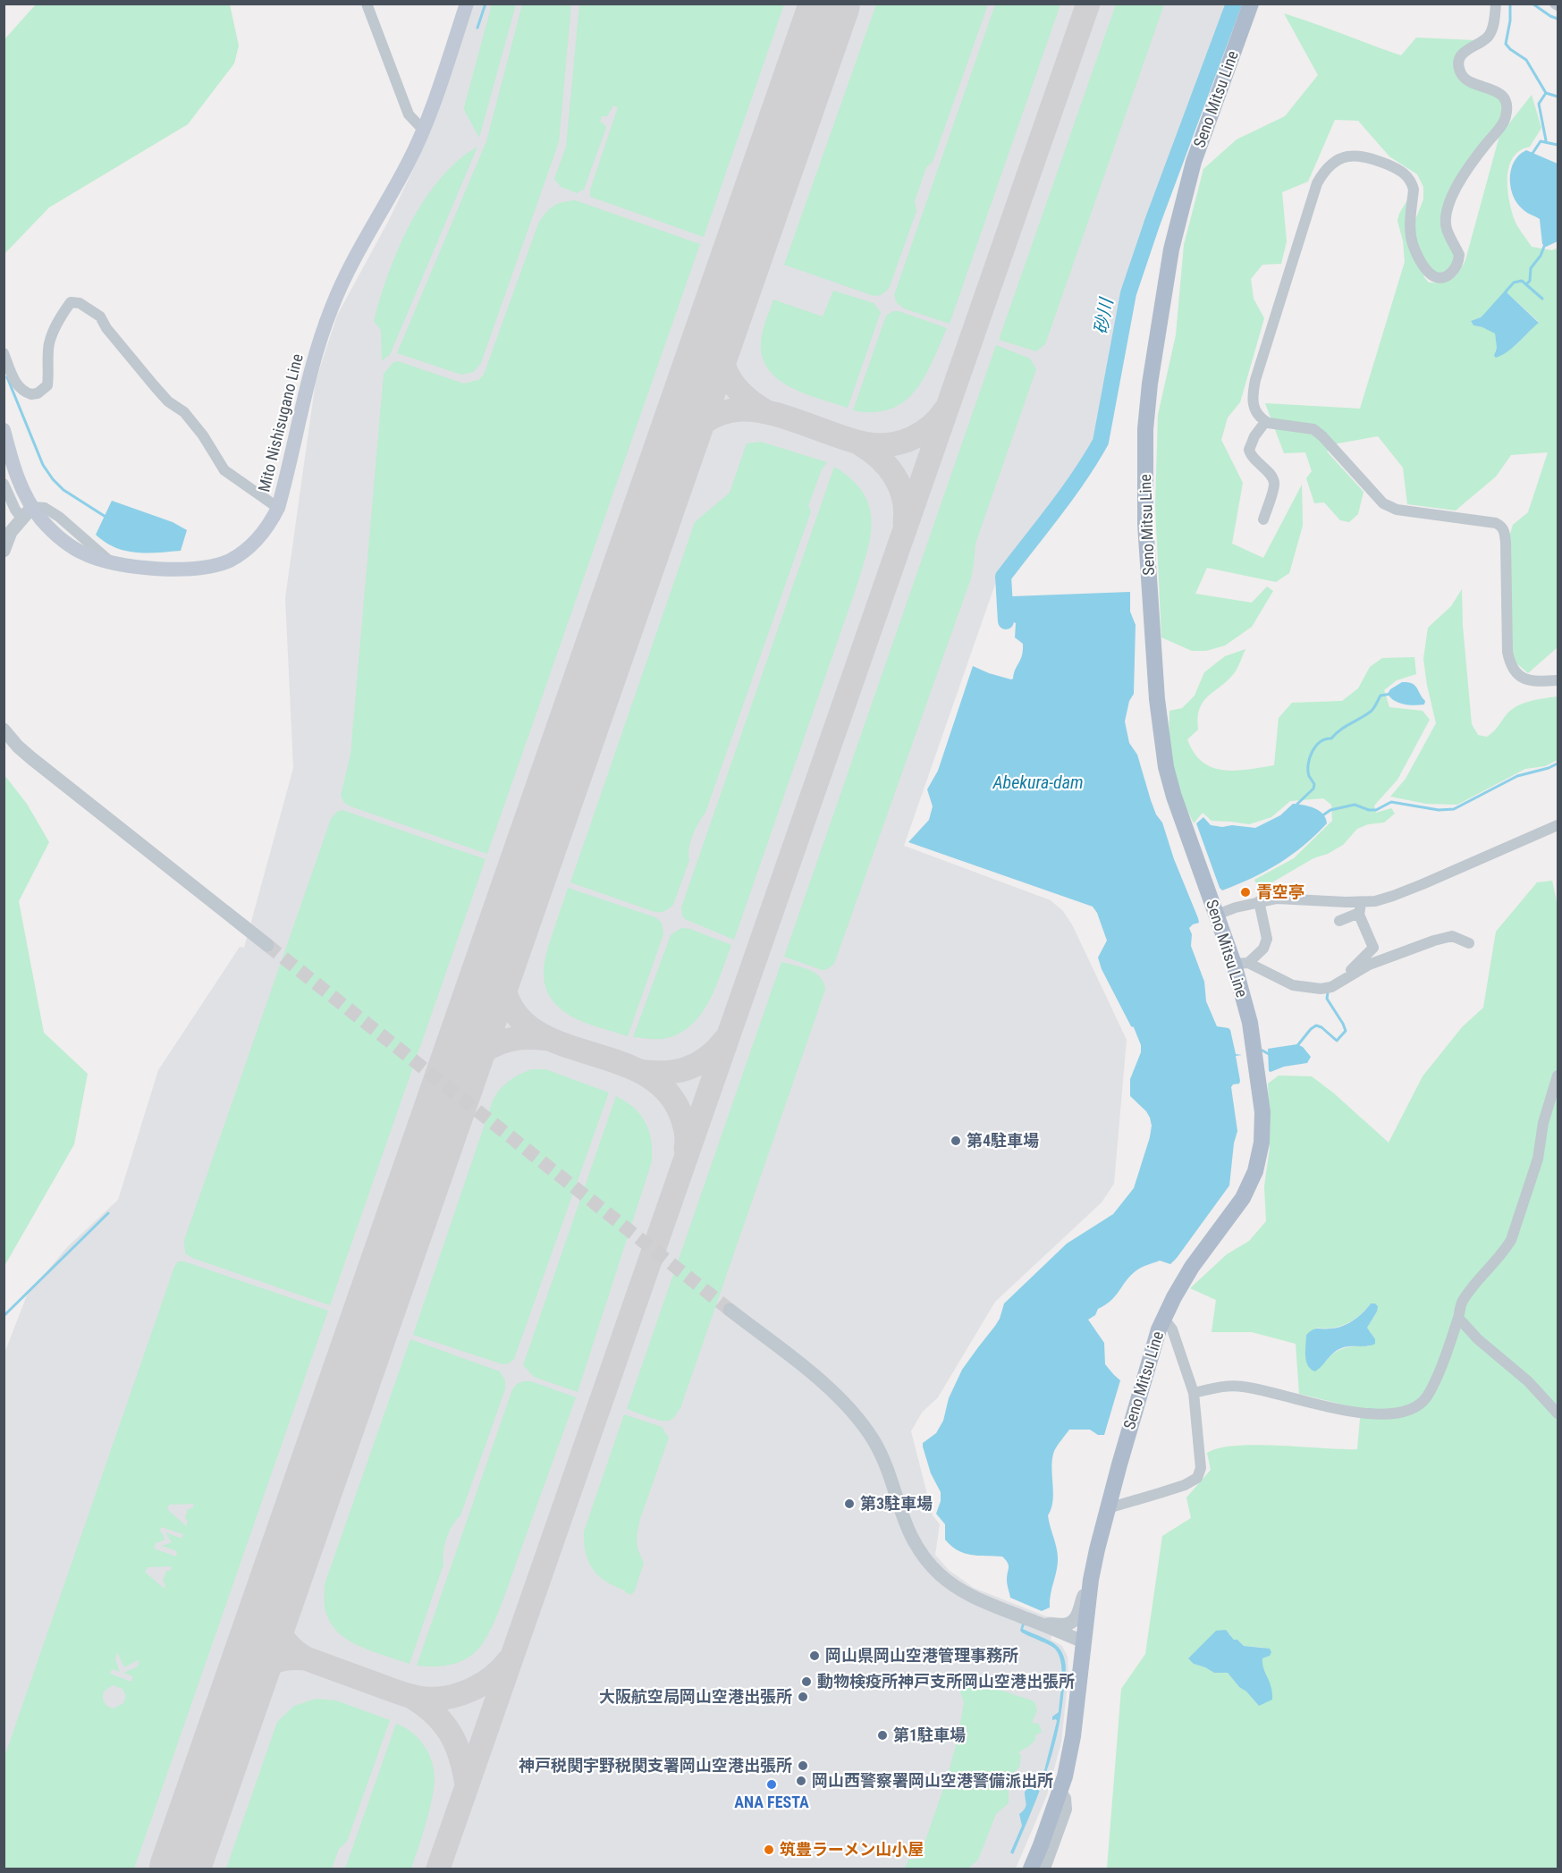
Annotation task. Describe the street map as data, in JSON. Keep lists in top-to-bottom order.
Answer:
{
  "streets": {
    "main road": ["Seno Mitsu Line", "Mito Nishisugano Line"]
  },
  "water": ["砂川", "Abekura-dam"],
  "places": [
    "青空亭",
    "第4駐車場",
    "第3駐車場",
    "岡山県岡山空港管理事務所",
    "動物検疫所神戸支所岡山空港出張所",
    "大阪航空局岡山空港出張所",
    "第1駐車場",
    "神戸税関宇野税関支署岡山空港出張所",
    "岡山西警察署岡山空港警備派出所",
    "ANA FESTA",
    "筑豊ラーメン山小屋"
  ]
}
